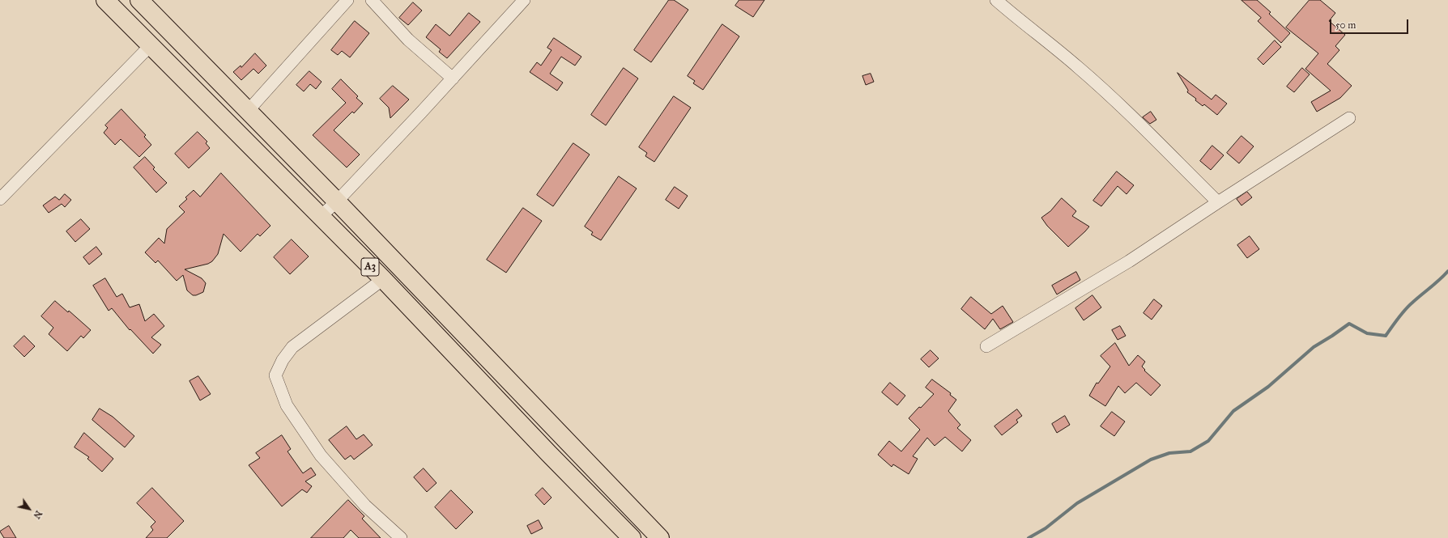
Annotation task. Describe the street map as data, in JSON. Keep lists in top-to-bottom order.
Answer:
{
  "streets": {
    "highway": ["A3"]
  },
  "scale_bar": "50 m",
  "north": "bottom right"
}
